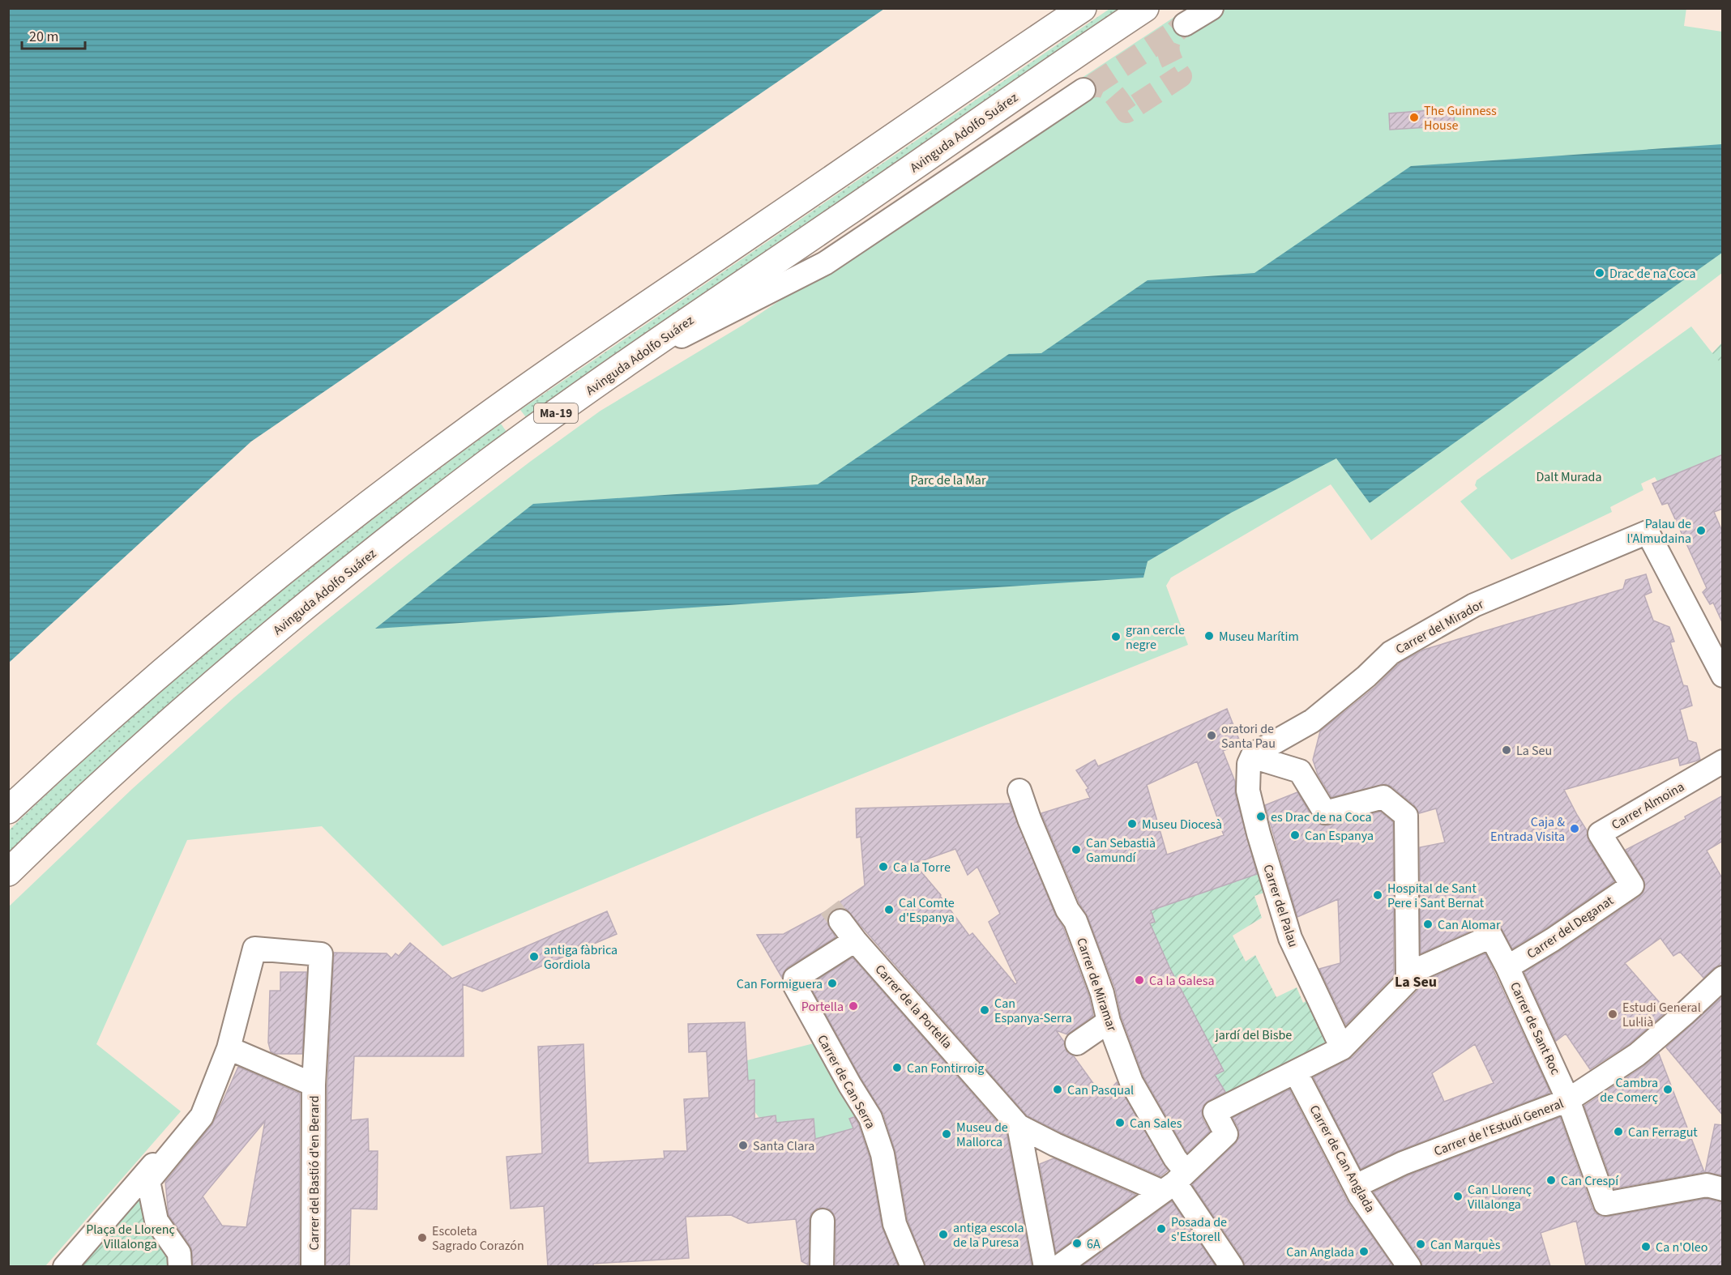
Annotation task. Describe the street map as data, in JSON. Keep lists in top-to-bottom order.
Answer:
{
  "streets": {
    "highway": ["Avinguda Adolfo Suárez", "Ma-19"],
    "street": [
      "Carrer del Mirador",
      "Carrer Almoina",
      "Carrer del Palau",
      "Carrer del Deganat",
      "Carrer de Miramar",
      "Carrer de la Portella",
      "Carrer de Sant Roc",
      "Carrer de Can Serra",
      "Carrer de l'Estudi General",
      "Carrer de Can Anglada",
      "Carrer del Bastió d'en Berard"
    ]
  },
  "crossings": [
    ["Carrer del Mirador", "Carrer del Palau"],
    ["Carrer Almoina", "Carrer del Deganat"],
    ["Carrer del Deganat", "Carrer de Sant Roc"],
    ["Carrer de Miramar", "Carrer de la Portella"],
    ["Carrer de la Portella", "Carrer de Can Serra"],
    ["Carrer de Sant Roc", "Carrer de l'Estudi General"],
    ["Carrer de l'Estudi General", "Carrer de Can Anglada"]
  ],
  "districts": ["La Seu"],
  "parks": [
    "Dalt Murada",
    "Parc de la Mar",
    "jardí del Bisbe",
    "Plaça de Llorenç Villalonga"
  ],
  "places": [
    "The Guinness House",
    "Drac de na Coca",
    "Palau de l'Almudaina",
    "Museu Marítim",
    "gran cercle negre",
    "oratori de Santa Pau",
    "La Seu",
    "es Drac de na Coca",
    "Museu Diocesà",
    "Caja & Entrada Visita",
    "Can Espanya",
    "Can Sebastià Gamundí",
    "Ca la Torre",
    "Hospital de Sant Pere i Sant Bernat",
    "Cal Comte d'Espanya",
    "Can Alomar",
    "antiga fàbrica Gordiola",
    "Ca la Galesa",
    "Can Formiguera",
    "Portella",
    "Can Espanya-Serra",
    "Estudi General Lul·lià",
    "Can Fontirroig",
    "Can Pasqual",
    "Cambra de Comerç",
    "Can Sales",
    "Can Ferragut",
    "Museu de Mallorca",
    "Santa Clara",
    "Can Crespí",
    "Can Llorenç Villalonga",
    "Posada de s'Estorell",
    "antiga escola de la Puresa",
    "Escoleta Sagrado Corazón",
    "6A",
    "Can Marquès",
    "Ca n'Oleo",
    "Can Anglada"
  ],
  "scale_bar": "20 m"
}
